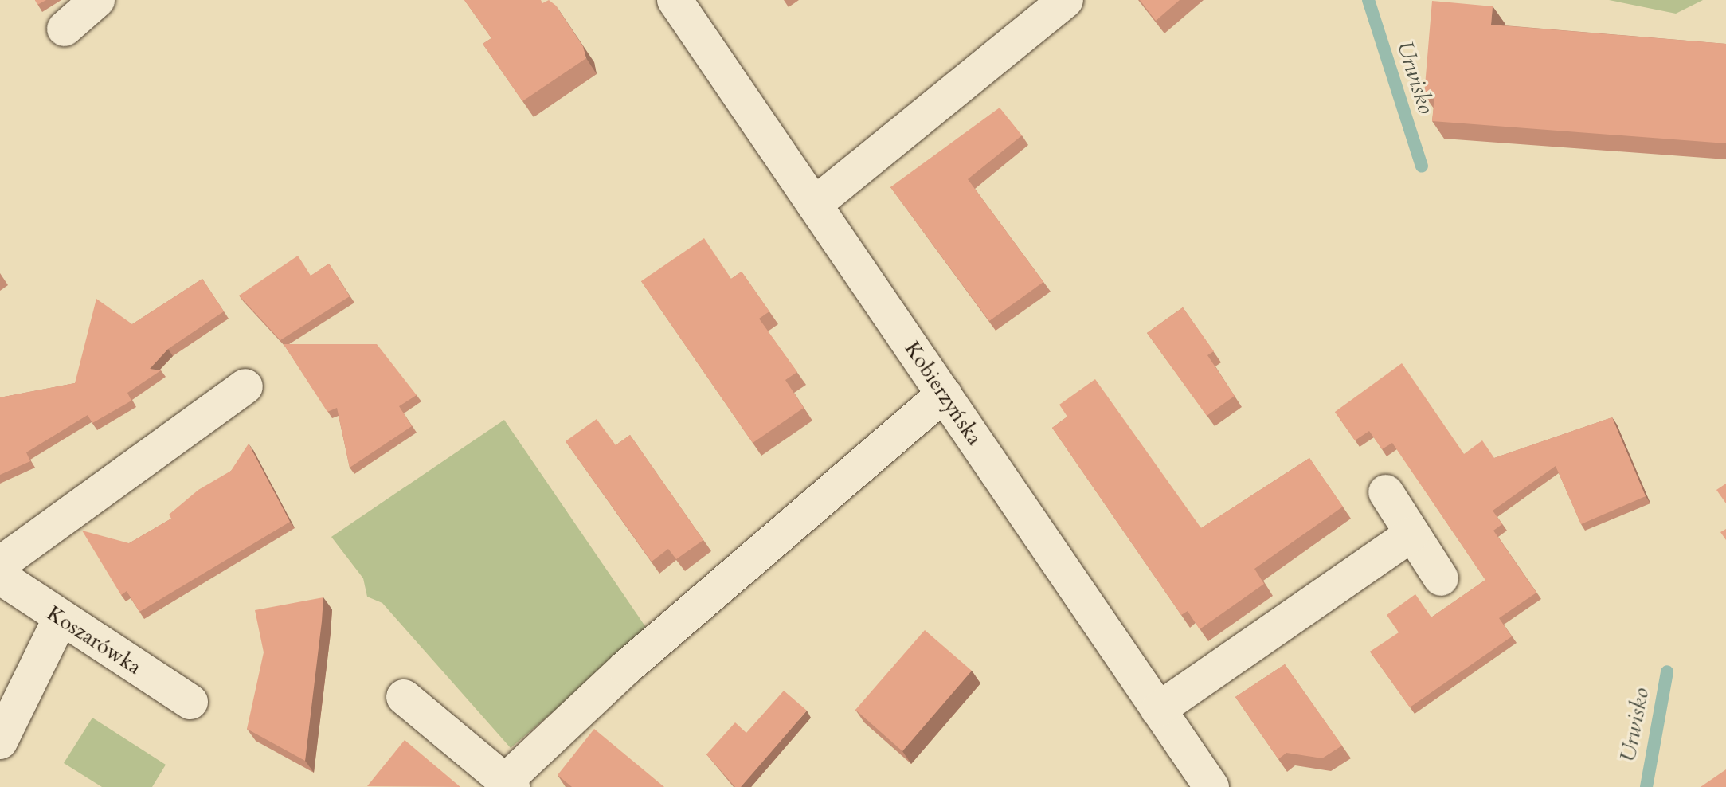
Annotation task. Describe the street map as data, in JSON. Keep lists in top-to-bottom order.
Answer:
{
  "streets": {
    "street": ["Kobierzyńska", "Koszarówka"]
  },
  "water": ["Urwisko"]
}
